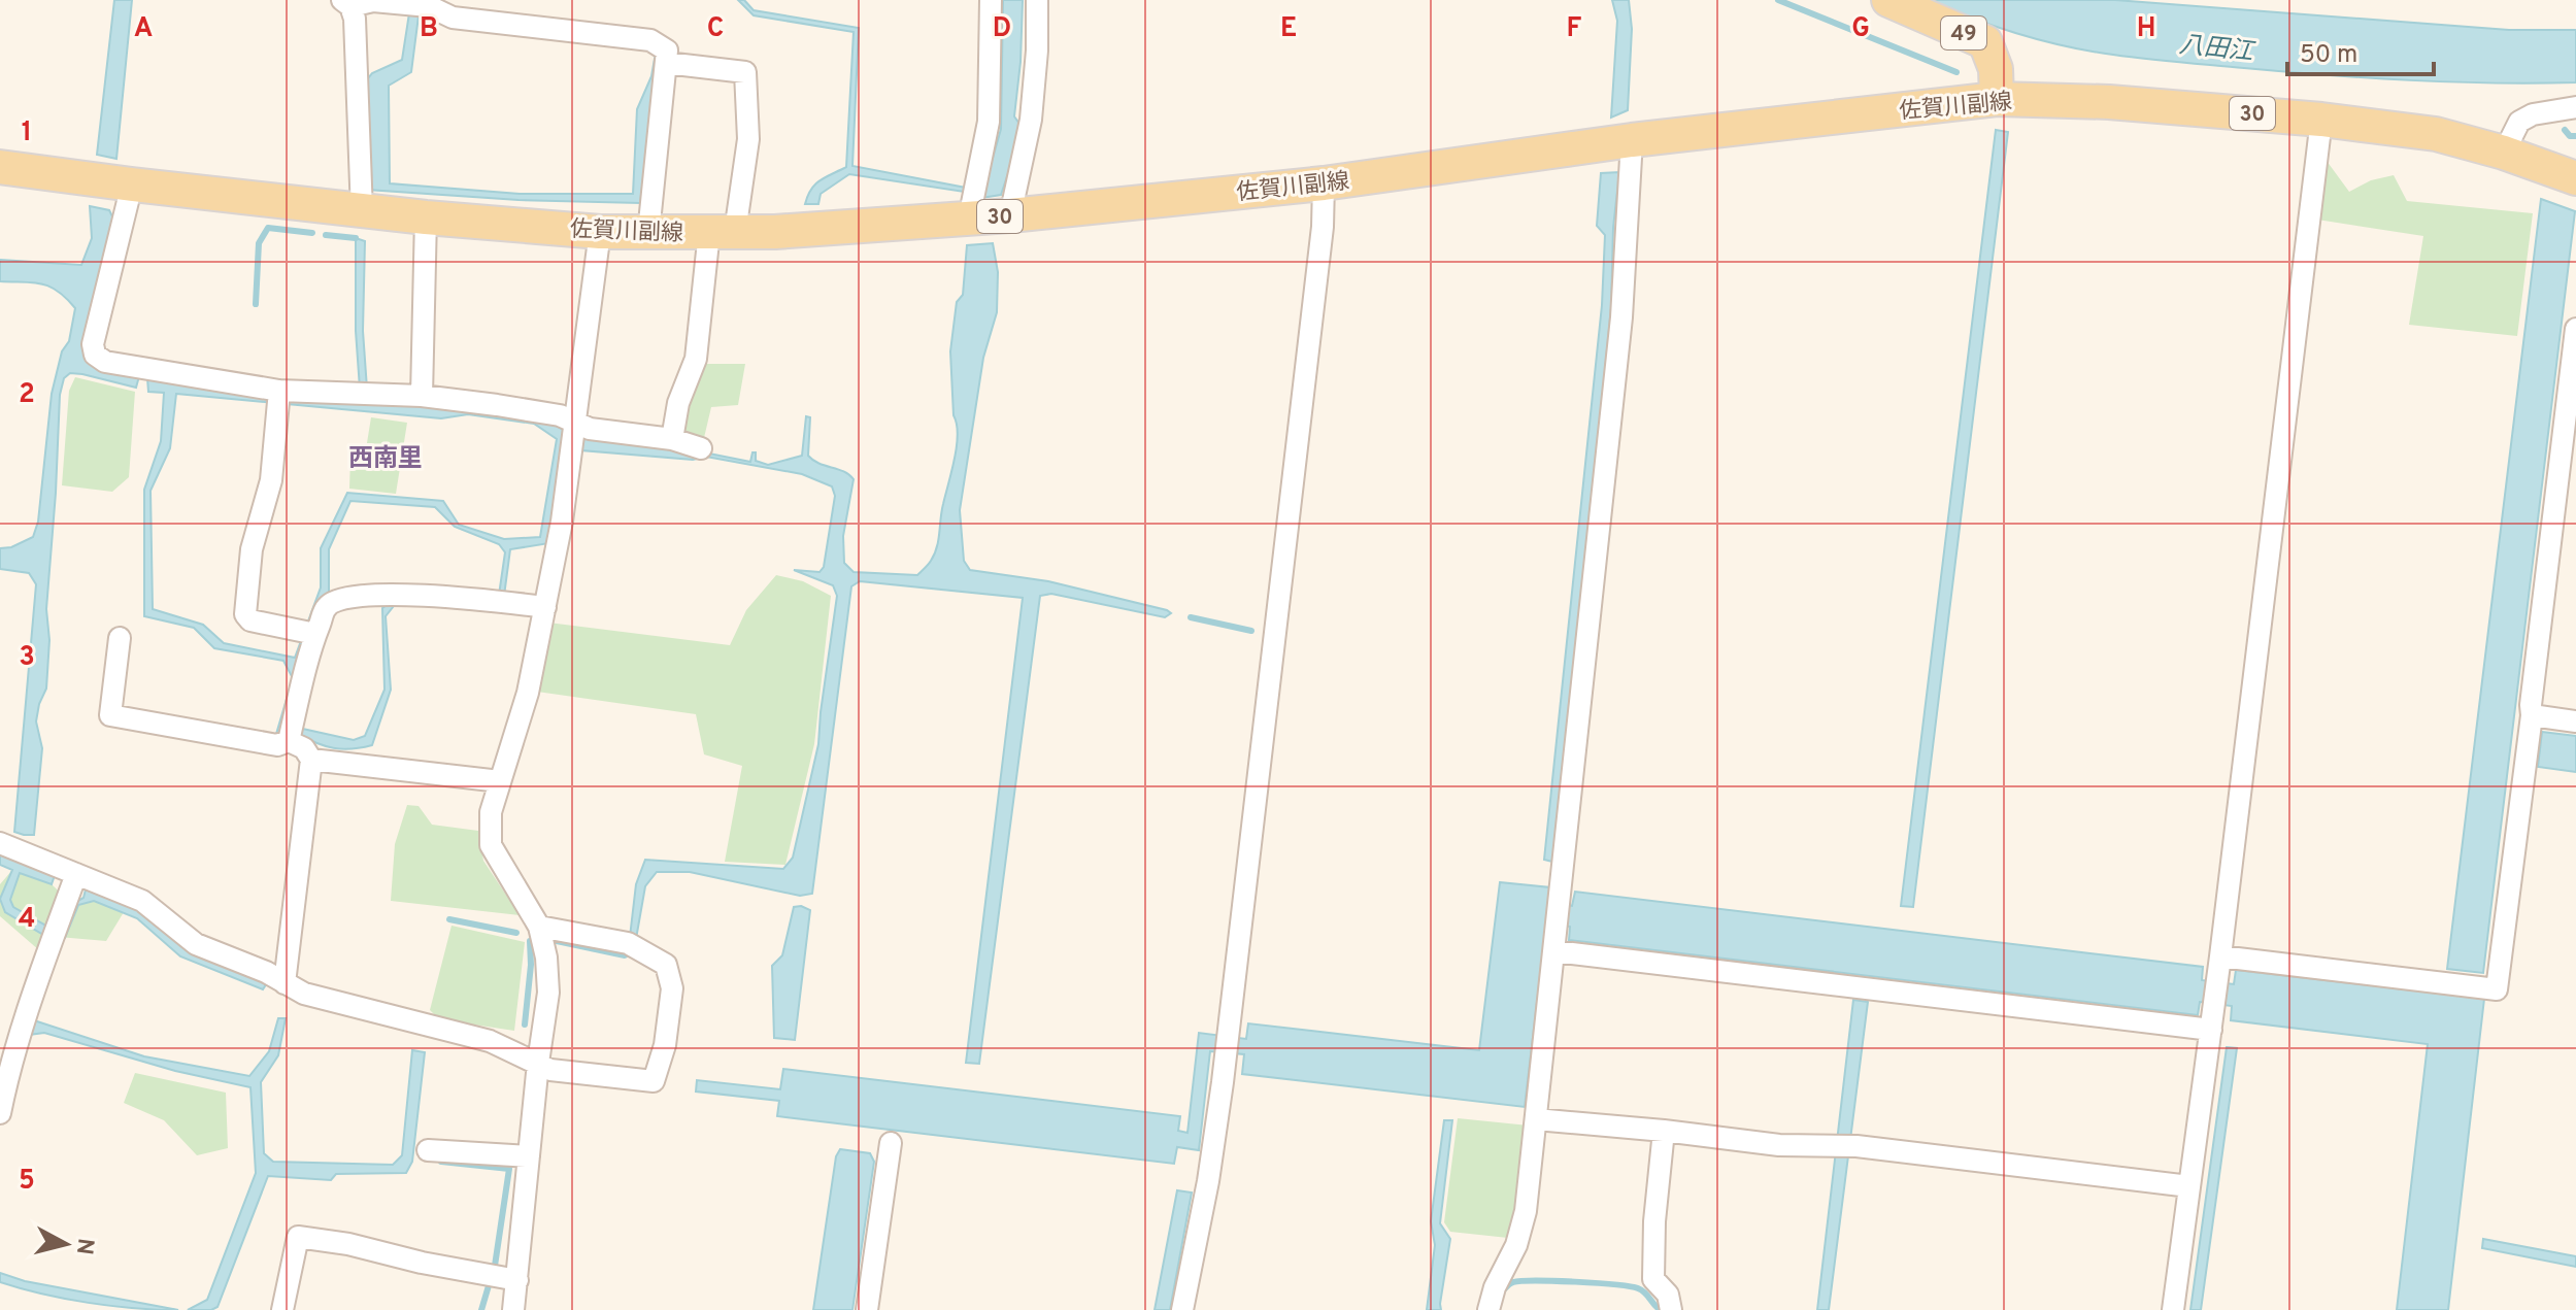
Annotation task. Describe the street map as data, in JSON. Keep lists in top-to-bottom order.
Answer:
{
  "streets": {
    "main road": ["49", "佐賀川副線", "30"]
  },
  "crossings": [
    ["49", "佐賀川副線"]
  ],
  "districts": ["西南里"],
  "water": ["八田江"],
  "scale_bar": "50 m",
  "north": "right",
  "grid": {
    "columns": [
      "A",
      "B",
      "C",
      "D",
      "E",
      "F",
      "G",
      "H"
    ],
    "rows": [
      "1",
      "2",
      "3",
      "4",
      "5"
    ]
  }
}
